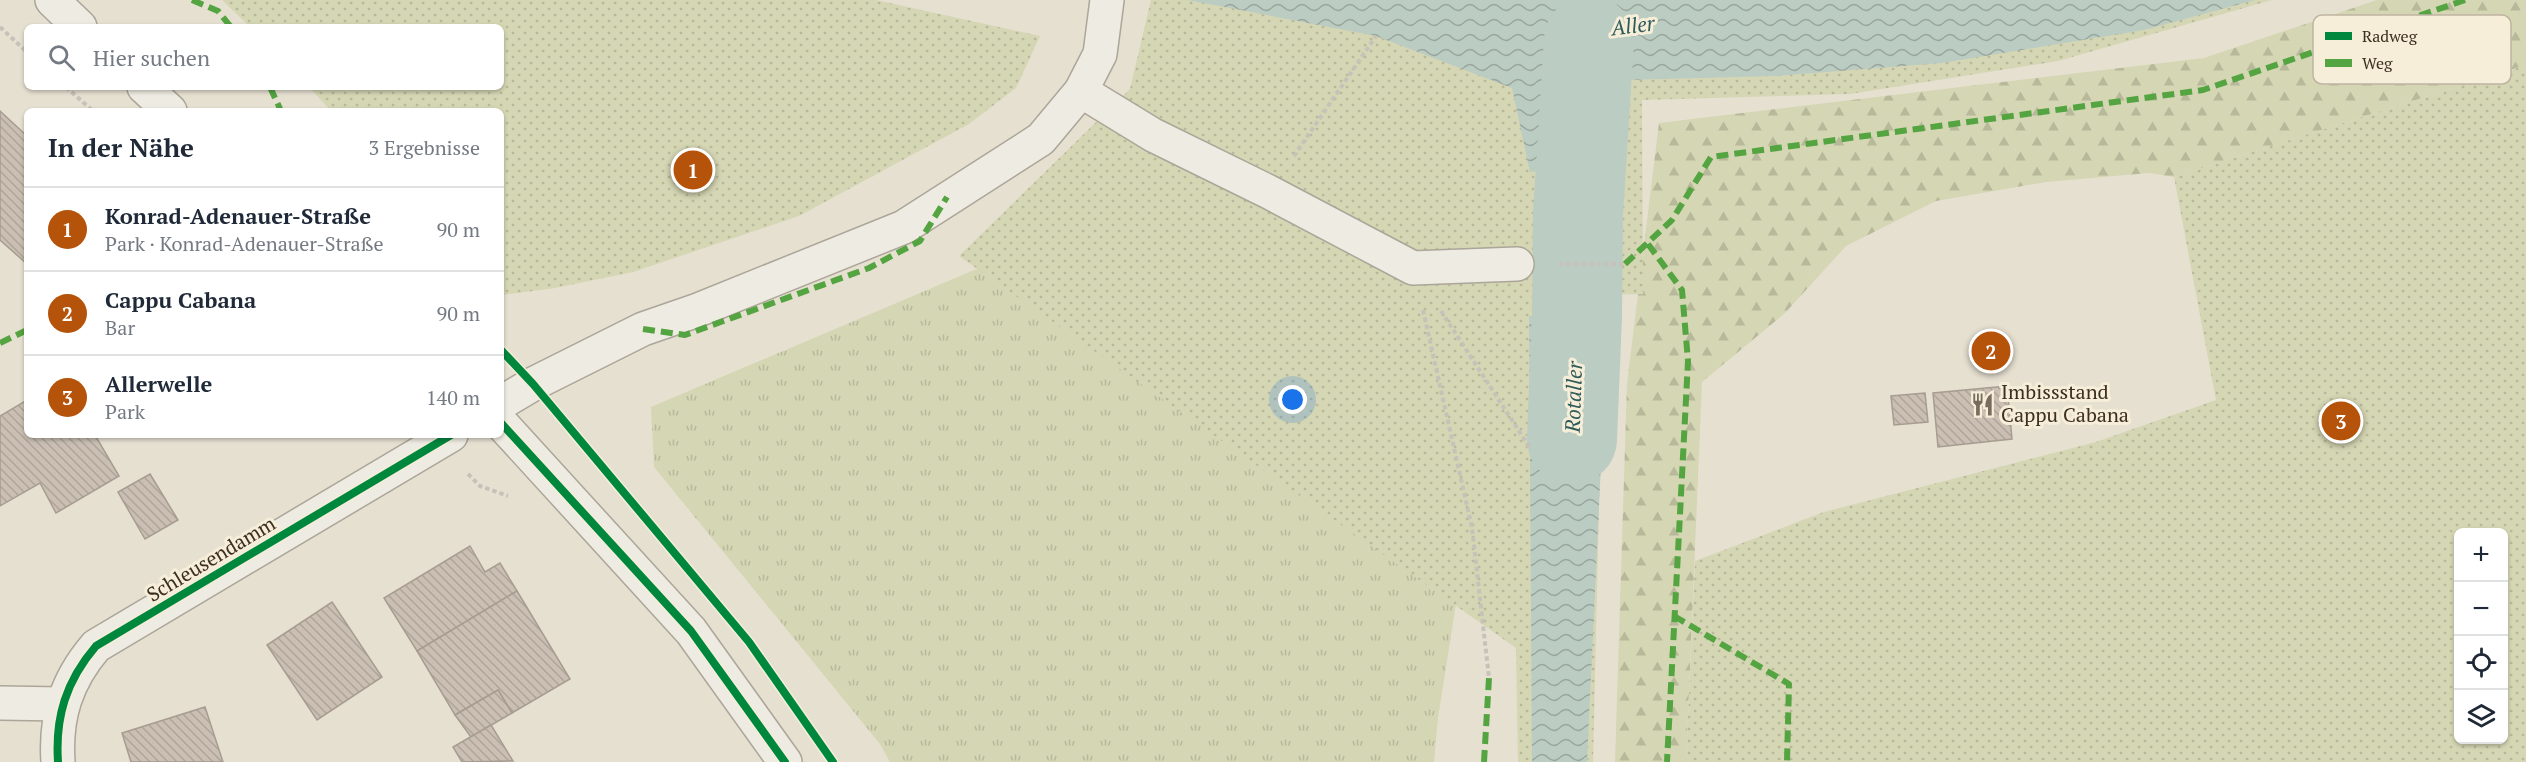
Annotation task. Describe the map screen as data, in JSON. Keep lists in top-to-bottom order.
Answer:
{
  "streets": {
    "street": ["Schleusendamm"]
  },
  "water": ["Aller", "Rotaller"],
  "places": {
    "restaurant": ["Imbissstand Cappu Cabana"]
  },
  "legend": ["Radweg", "Weg"],
  "page": {
    "search": "Hier suchen",
    "heading": ["In der Nähe", "3 Ergebnisse"],
    "pins": ["1", "2", "3"],
    "list": [
      {
        "mark": "1",
        "name": "Konrad-Adenauer-Straße",
        "note": "Park · Konrad-Adenauer-Straße",
        "value": "90 m"
      },
      {
        "mark": "2",
        "name": "Cappu Cabana",
        "note": "Bar",
        "value": "90 m"
      },
      {
        "mark": "3",
        "name": "Allerwelle",
        "note": "Park",
        "value": "140 m"
      }
    ],
    "map_buttons": ["+", "−"]
  }
}
